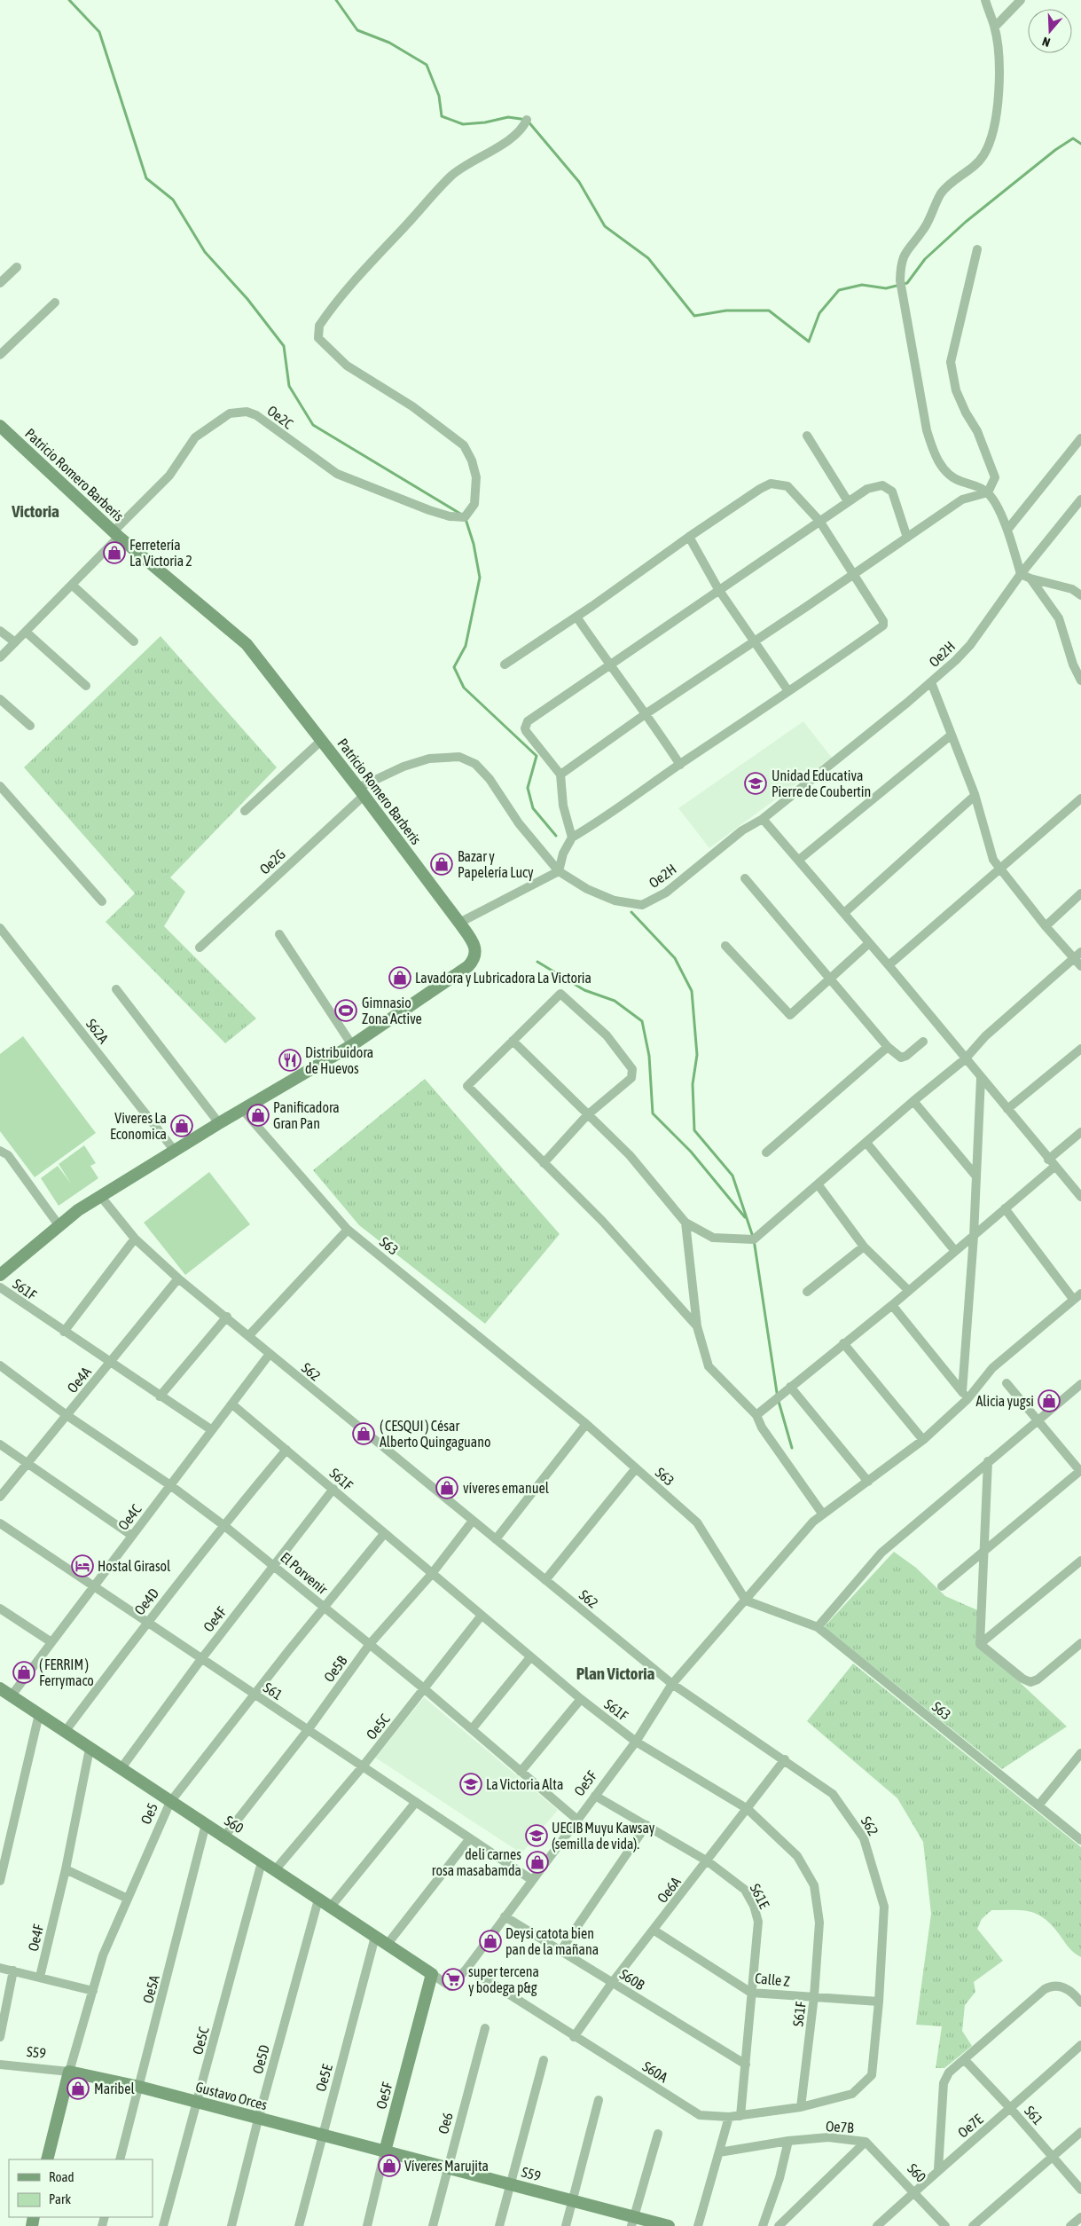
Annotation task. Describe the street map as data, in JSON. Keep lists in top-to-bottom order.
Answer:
{
  "streets": {
    "street": [
      "Oe2C",
      "Patricio Romero Barberis",
      "Oe2H",
      "Oe2G",
      "S62A",
      "S63",
      "S61F",
      "S62",
      "Oe4A",
      "Oe4C",
      "El Porvenir",
      "Oe4D",
      "Oe4F",
      "Oe5B",
      "S61",
      "Oe5C",
      "Oe5F",
      "Oe5",
      "S60",
      "Oe6A",
      "S61E",
      "S60B",
      "Calle Z",
      "Oe5A",
      "S59",
      "Oe5D",
      "S60A",
      "Oe5E",
      "Gustavo Orces",
      "Oe6",
      "Oe7E",
      "Oe7B"
    ]
  },
  "crossings": [
    ["Oe2C", "Patricio Romero Barberis"],
    ["Patricio Romero Barberis", "Oe2H"],
    ["Patricio Romero Barberis", "Oe2G"],
    ["Patricio Romero Barberis", "S62A"],
    ["Patricio Romero Barberis", "S63"],
    ["Patricio Romero Barberis", "S62"],
    ["Oe2H", "Oe2G"],
    ["S63", "Oe5F"],
    ["S61F", "Oe4A"],
    ["S61F", "Oe4C"],
    ["S61F", "Oe4D"],
    ["S61F", "Oe4F"],
    ["S61F", "Oe5B"],
    ["S61F", "Oe5C"],
    ["S61F", "Oe5F"],
    ["S61F", "Oe5"],
    ["S61F", "Oe6A"],
    ["S61F", "Calle Z"],
    ["S61F", "S60A"],
    ["S62", "Oe4A"],
    ["S62", "Oe4C"],
    ["S62", "Oe5B"],
    ["S62", "Oe5F"],
    ["S62", "Oe6A"],
    ["S62", "Calle Z"],
    ["S62", "S60A"],
    ["Oe4A", "El Porvenir"],
    ["Oe4C", "El Porvenir"],
    ["Oe4C", "S61"],
    ["Oe4C", "S60"],
    ["El Porvenir", "Oe4D"],
    ["El Porvenir", "Oe4F"],
    ["El Porvenir", "Oe5B"],
    ["El Porvenir", "Oe5C"],
    ["El Porvenir", "Oe5F"],
    ["El Porvenir", "Oe5"],
    ["Oe4D", "S61"],
    ["Oe4D", "S60"],
    ["Oe4F", "S61"],
    ["Oe4F", "S60"],
    ["Oe5B", "S61"],
    ["Oe5B", "S60"],
    ["S61", "Oe5C"],
    ["S61", "Oe5F"],
    ["S61", "Oe5"],
    ["S61", "Oe7E"],
    ["Oe5C", "S60"],
    ["Oe5C", "Gustavo Orces"],
    ["Oe5F", "S60"],
    ["Oe5F", "S61E"],
    ["Oe5F", "S60B"],
    ["Oe5F", "S59"],
    ["Oe5F", "S60A"],
    ["Oe5F", "Gustavo Orces"],
    ["Oe5", "S60"],
    ["Oe5", "S59"],
    ["Oe5", "Gustavo Orces"],
    ["S60", "Oe5A"],
    ["S60", "Oe5D"],
    ["S60", "Oe5E"],
    ["S60", "Oe7E"],
    ["S60", "Oe7B"],
    ["Oe6A", "S61E"],
    ["Oe6A", "S60B"],
    ["Oe6A", "Calle Z"],
    ["Oe6A", "S60A"],
    ["S61E", "S60B"],
    ["S61E", "Calle Z"],
    ["S61E", "S60A"],
    ["Oe5A", "Gustavo Orces"],
    ["S59", "Gustavo Orces"],
    ["S59", "Oe6"],
    ["Oe5D", "Gustavo Orces"],
    ["Oe5E", "Gustavo Orces"]
  ],
  "districts": ["Victoria", "Plan Victoria"],
  "places": {
    "shop": [
      "Ferretería La Victoria 2",
      "Bazar y Papelería Lucy",
      "Lavadora y Lubricadora La Victoria",
      "Panificadora Gran Pan",
      "Viveres La Economica",
      "Alicia yugsi",
      "( CESQUI ) César Alberto Quingaguano",
      "víveres emanuel",
      "( FERRIM ) Ferrymaco",
      "deli carnes rosa masabamda",
      "Deysi catota bien pan de la mañana",
      "Maribel",
      "Víveres Marujita"
    ],
    "school or university": ["Unidad Educativa Pierre de Coubertin", "La Victoria Alta", "UECIB Muyu Kawsay (semilla de vida)."],
    "sports": ["Gimnasio Zona Active"],
    "restaurant": ["Distribuidora de Huevos"],
    "hotel": ["Hostal Girasol"],
    "supermarket": ["super tercena y bodega p&g"]
  },
  "legend": ["Road", "Park"],
  "north": "bottom"
}
